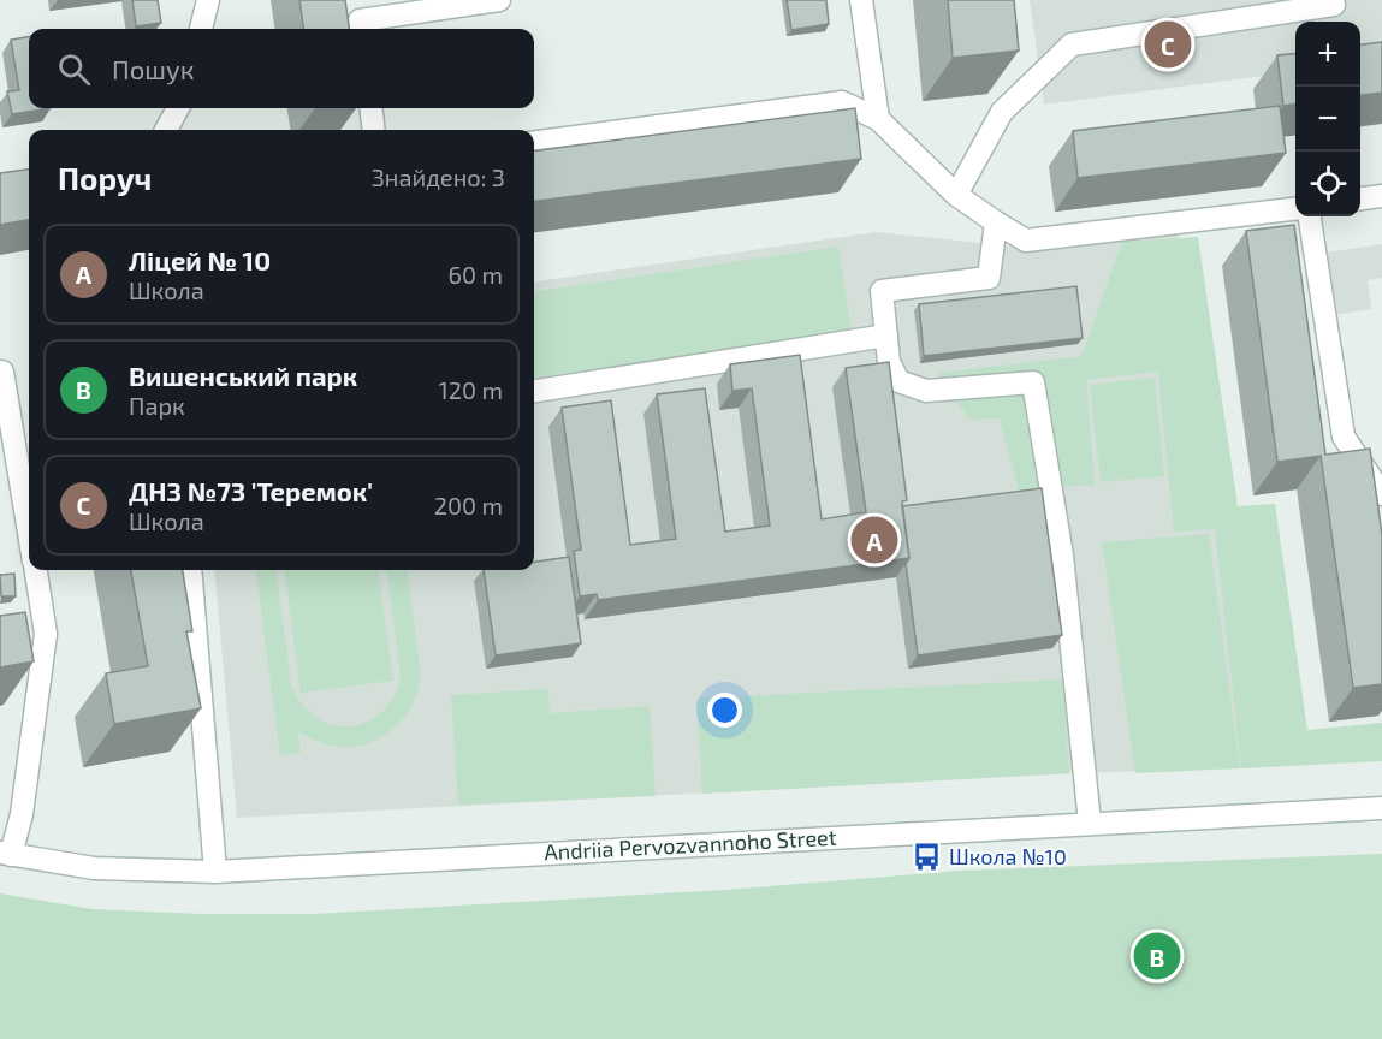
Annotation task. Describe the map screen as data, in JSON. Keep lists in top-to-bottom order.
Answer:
{
  "streets": {
    "street": ["Andriia Pervozvannoho Street"]
  },
  "places": {
    "bus stop": ["Школа №10"]
  },
  "page": {
    "pins": ["C", "A", "B"],
    "map_buttons": ["+", "−"],
    "search": "Пошук",
    "heading": ["Поруч", "Знайдено: 3"],
    "list": [
      {
        "mark": "A",
        "name": "Ліцей № 10",
        "note": "Школа",
        "value": "60 m"
      },
      {
        "mark": "B",
        "name": "Вишенський парк",
        "note": "Парк",
        "value": "120 m"
      },
      {
        "mark": "C",
        "name": "ДНЗ №73 'Теремок'",
        "note": "Школа",
        "value": "200 m"
      }
    ]
  }
}
